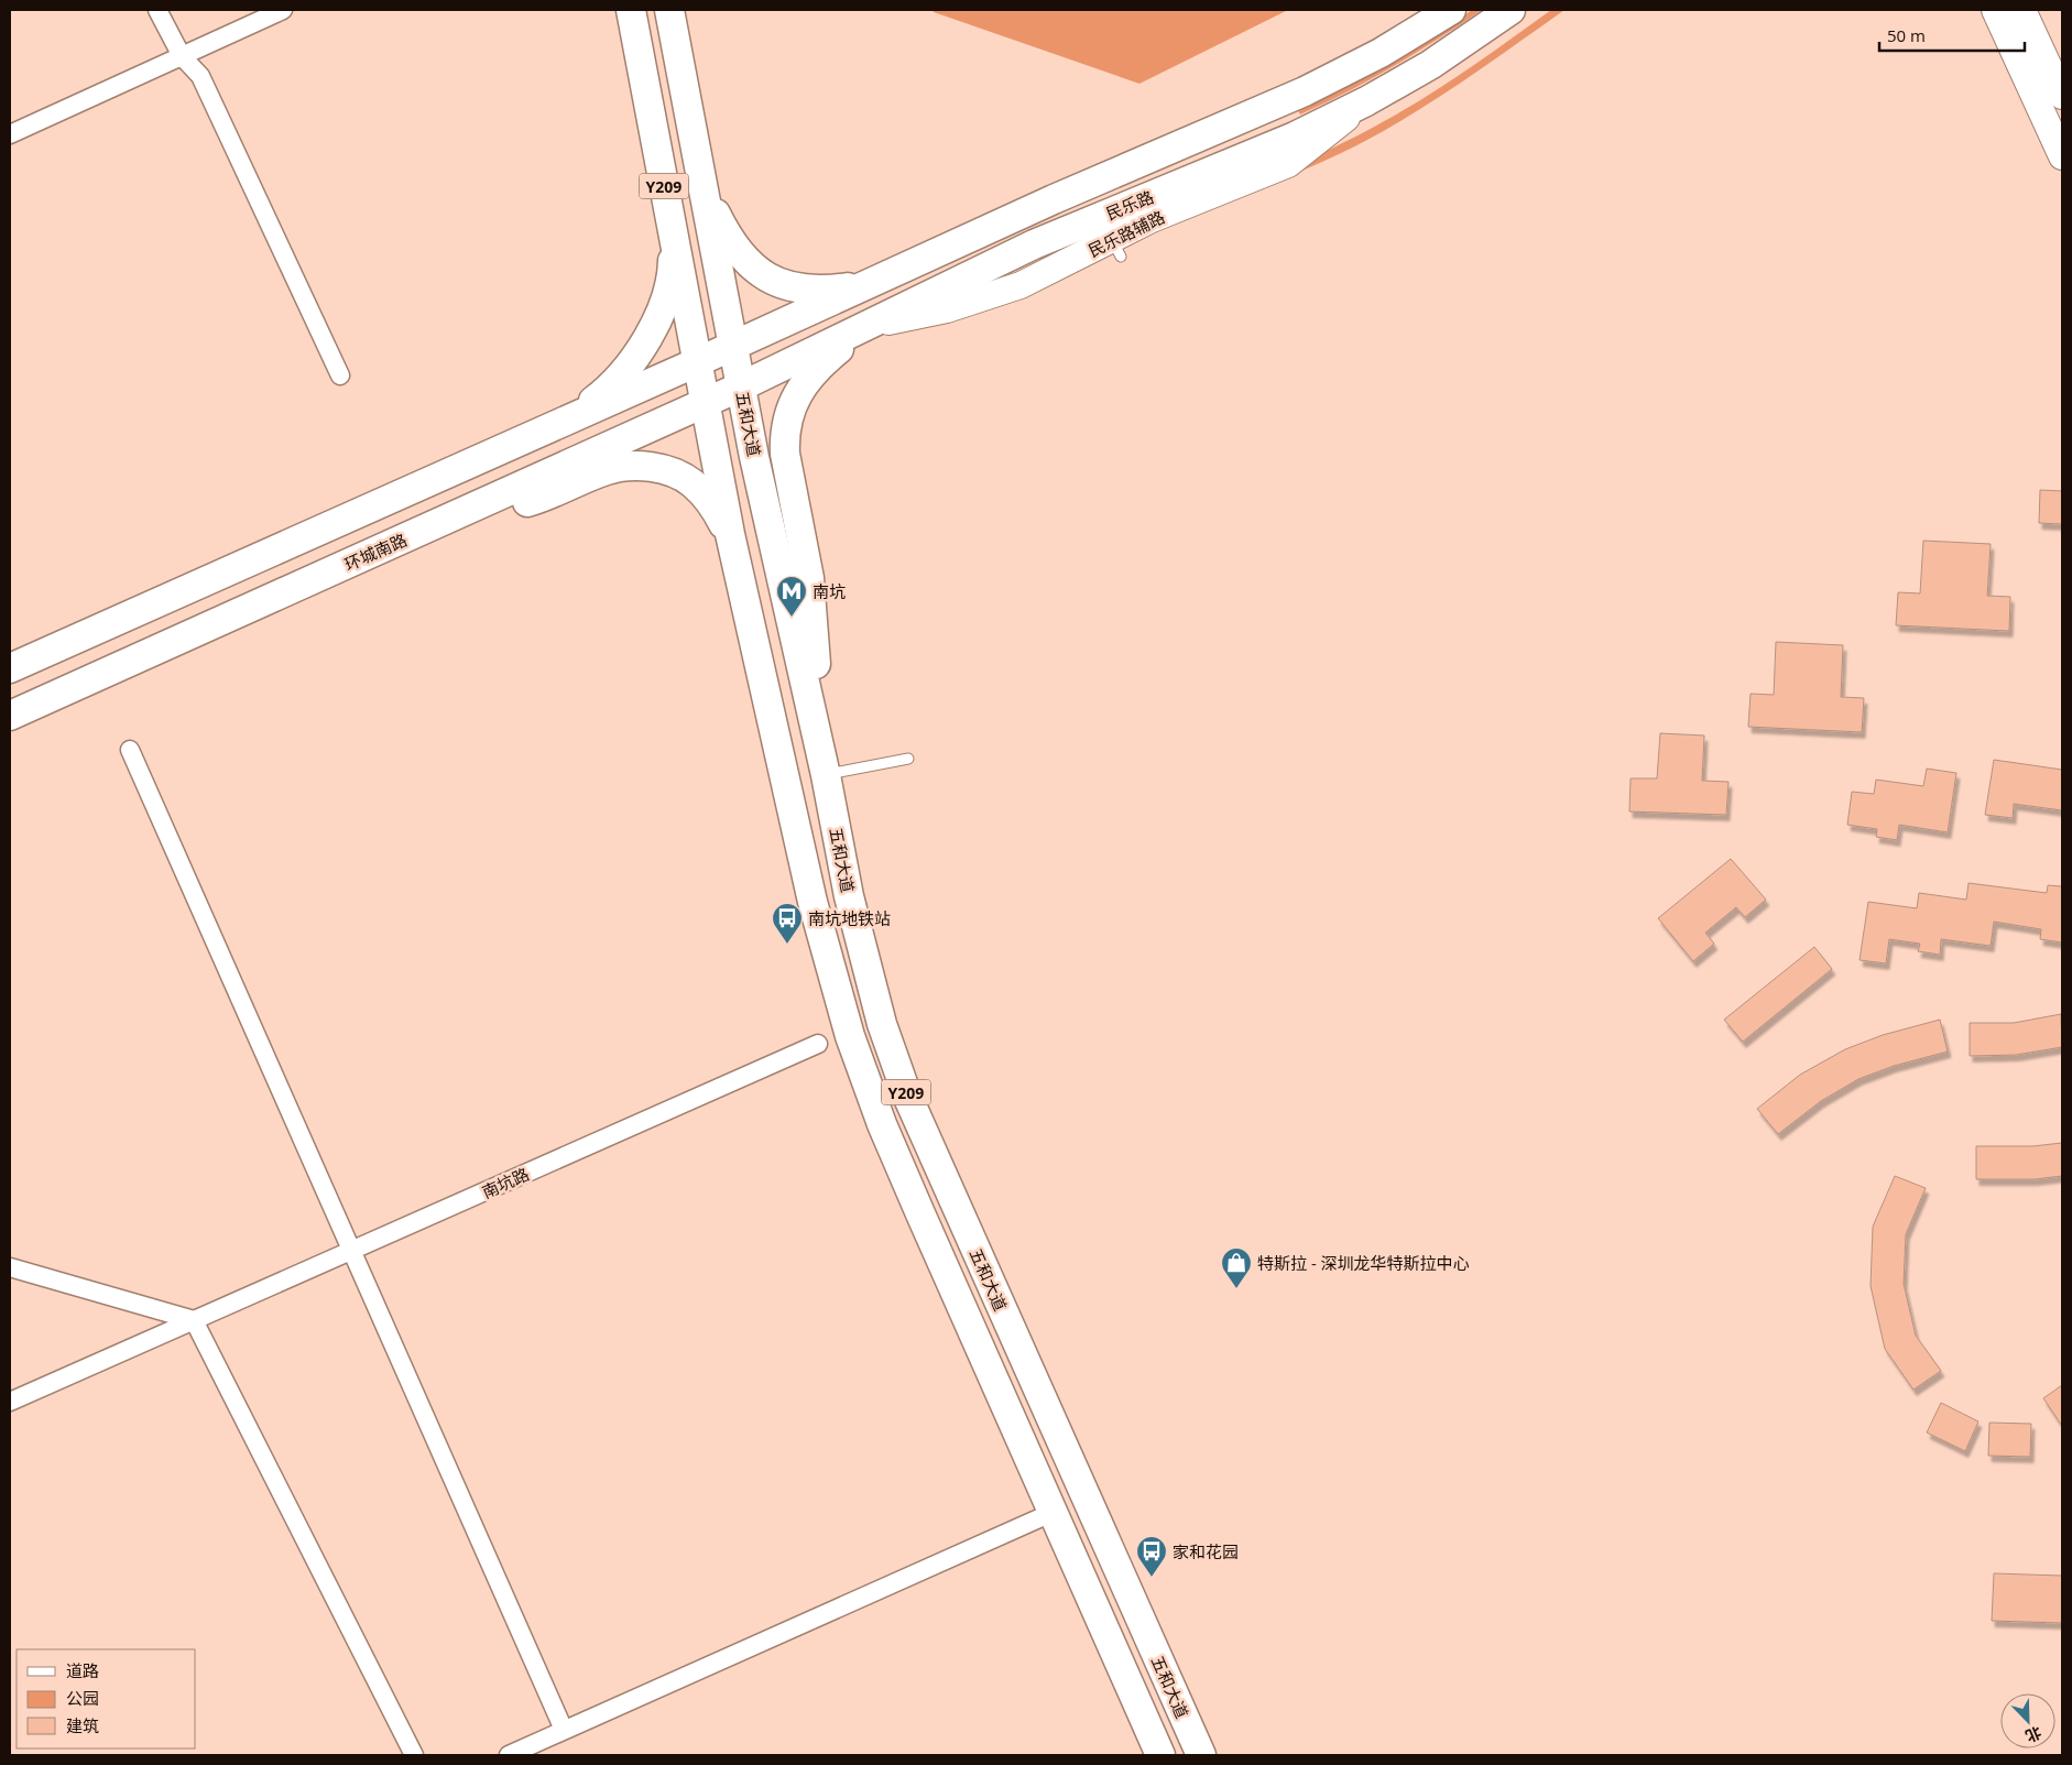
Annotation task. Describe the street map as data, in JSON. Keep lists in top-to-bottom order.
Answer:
{
  "streets": {
    "main road": [
      "Y209",
      "民乐路",
      "民乐路辅路",
      "五和大道",
      "环城南路"
    ],
    "street": ["南坑路"]
  },
  "crossings": [
    ["Y209", "环城南路"],
    ["民乐路", "民乐路辅路"],
    ["民乐路", "五和大道"],
    ["民乐路", "环城南路"],
    ["五和大道", "环城南路"]
  ],
  "places": {
    "metro station": ["南坑"],
    "bus stop": ["南坑地铁站", "家和花园"],
    "shop": ["特斯拉 - 深圳龙华特斯拉中心"]
  },
  "legend": ["道路", "公园", "建筑"],
  "scale_bar": "50 m",
  "north": "bottom right"
}
